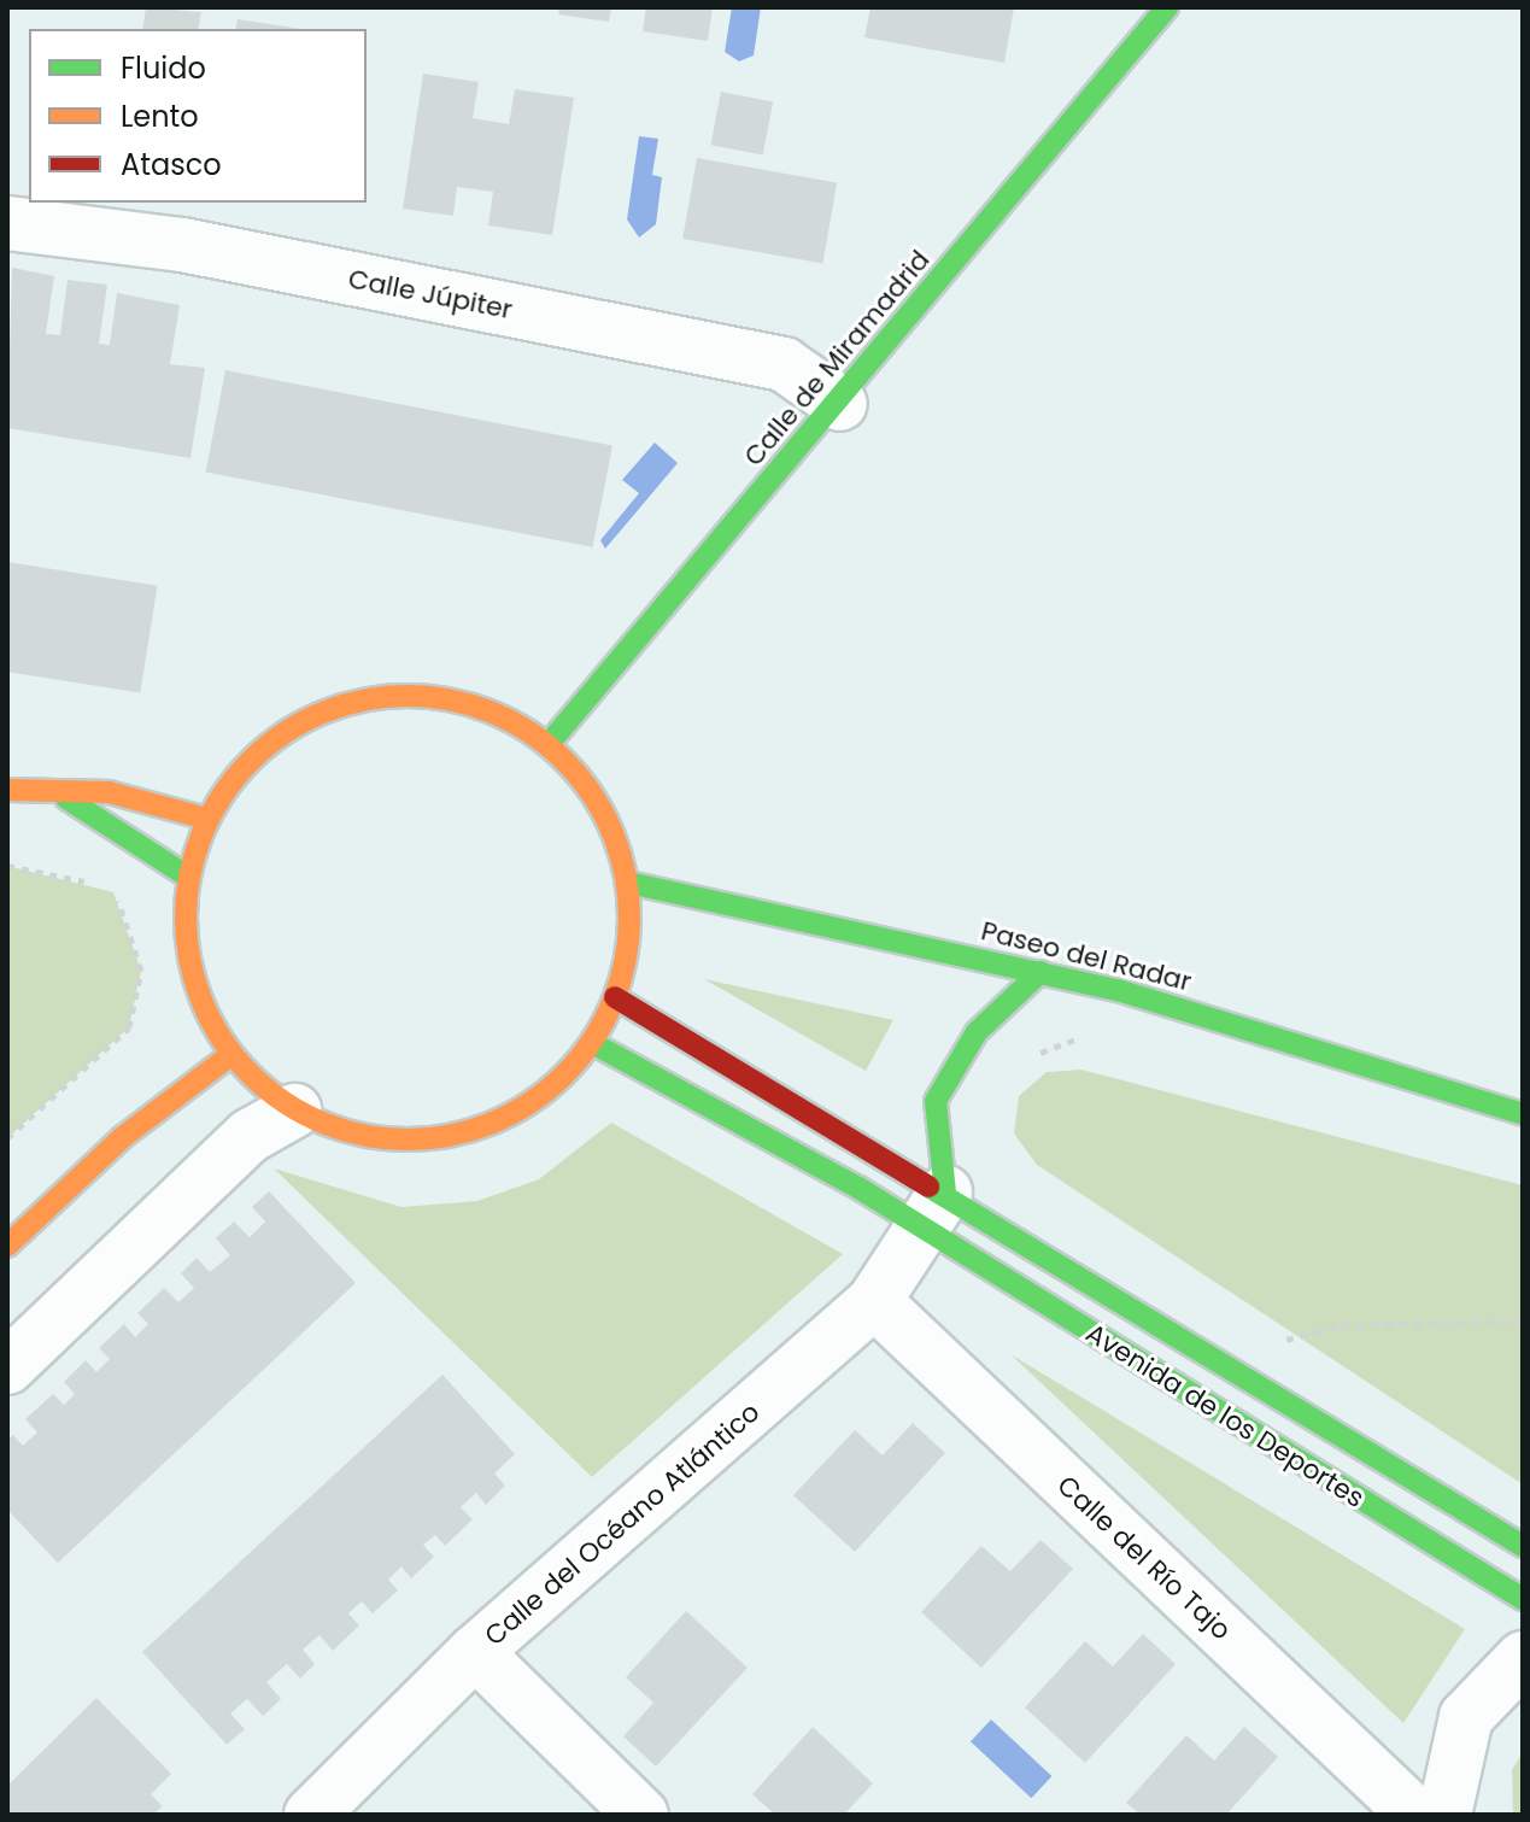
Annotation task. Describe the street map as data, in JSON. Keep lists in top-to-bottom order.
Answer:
{
  "streets": {
    "street": [
      "Calle Júpiter",
      "Calle de Miramadrid",
      "Paseo del Radar",
      "Avenida de los Deportes",
      "Calle del Océano Atlántico",
      "Calle del Río Tajo"
    ]
  },
  "crossings": [
    ["Calle Júpiter", "Calle de Miramadrid"],
    ["Avenida de los Deportes", "Calle del Océano Atlántico"],
    ["Calle del Océano Atlántico", "Calle del Río Tajo"]
  ],
  "legend": ["Fluido", "Lento", "Atasco"]
}
